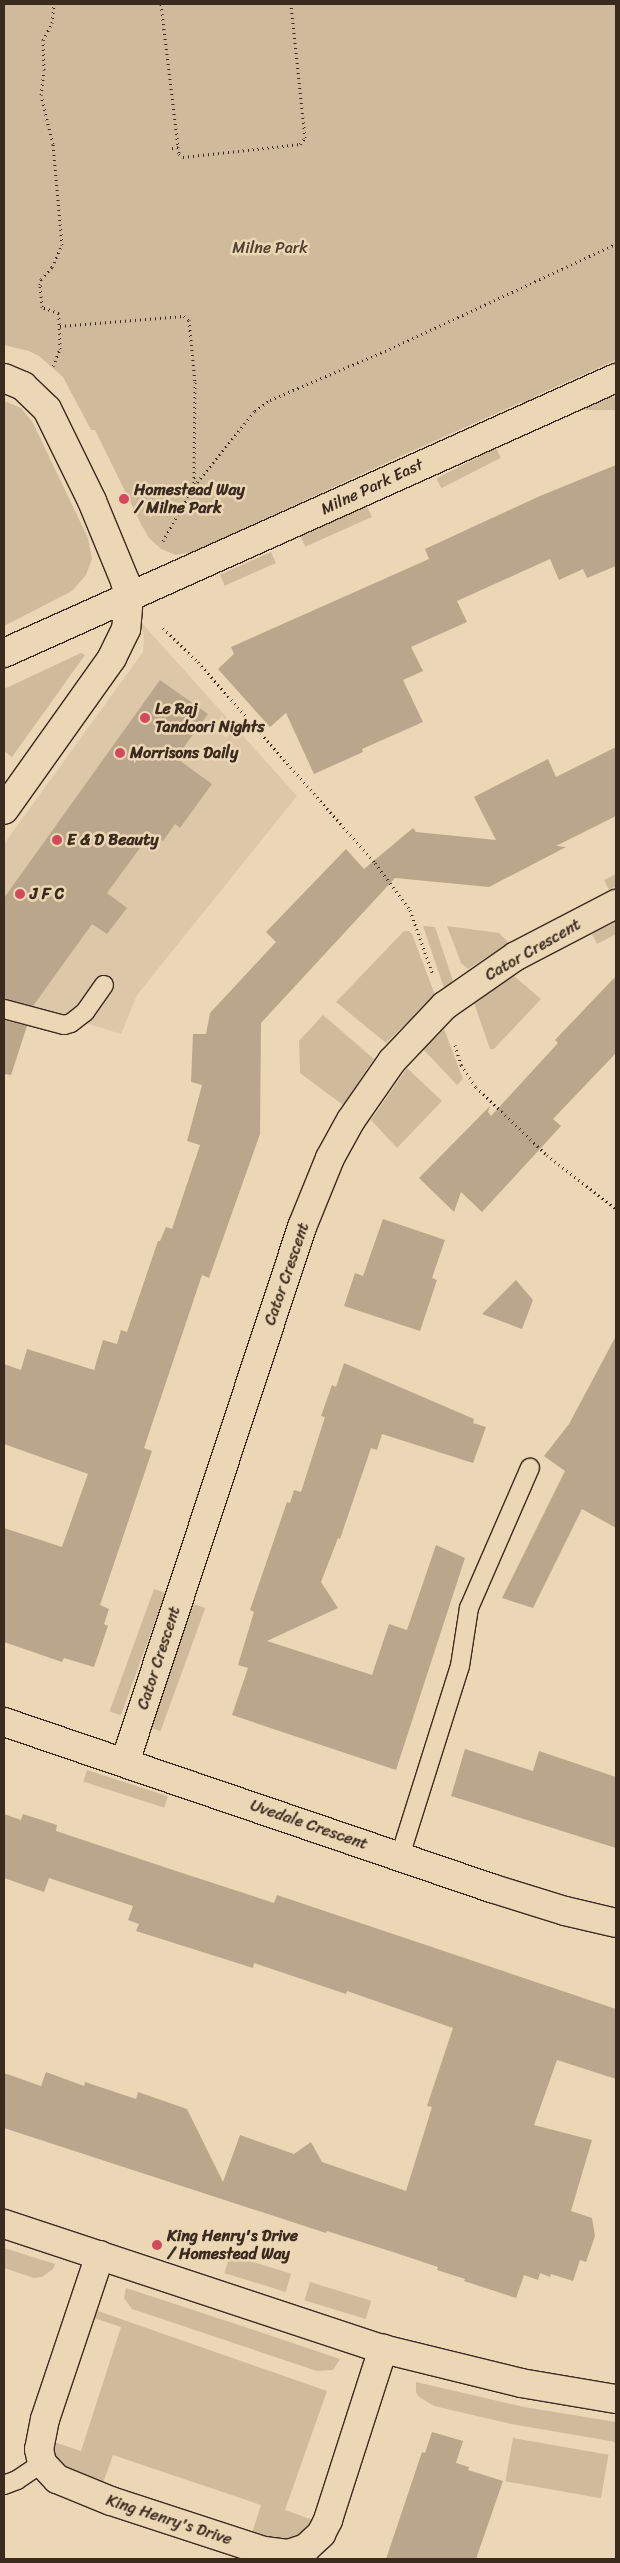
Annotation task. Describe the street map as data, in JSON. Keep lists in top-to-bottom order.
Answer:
{
  "streets": {
    "street": [
      "Milne Park East",
      "Cator Crescent",
      "Uvedale Crescent",
      "King Henry's Drive"
    ]
  },
  "crossings": [
    ["Cator Crescent", "Uvedale Crescent"]
  ],
  "parks": ["Milne Park"],
  "places": [
    "Homestead Way / Milne Park",
    "Le Raj Tandoori Nights",
    "Morrisons Daily",
    "E & D Beauty",
    "J F C",
    "King Henry's Drive / Homestead Way"
  ]
}
